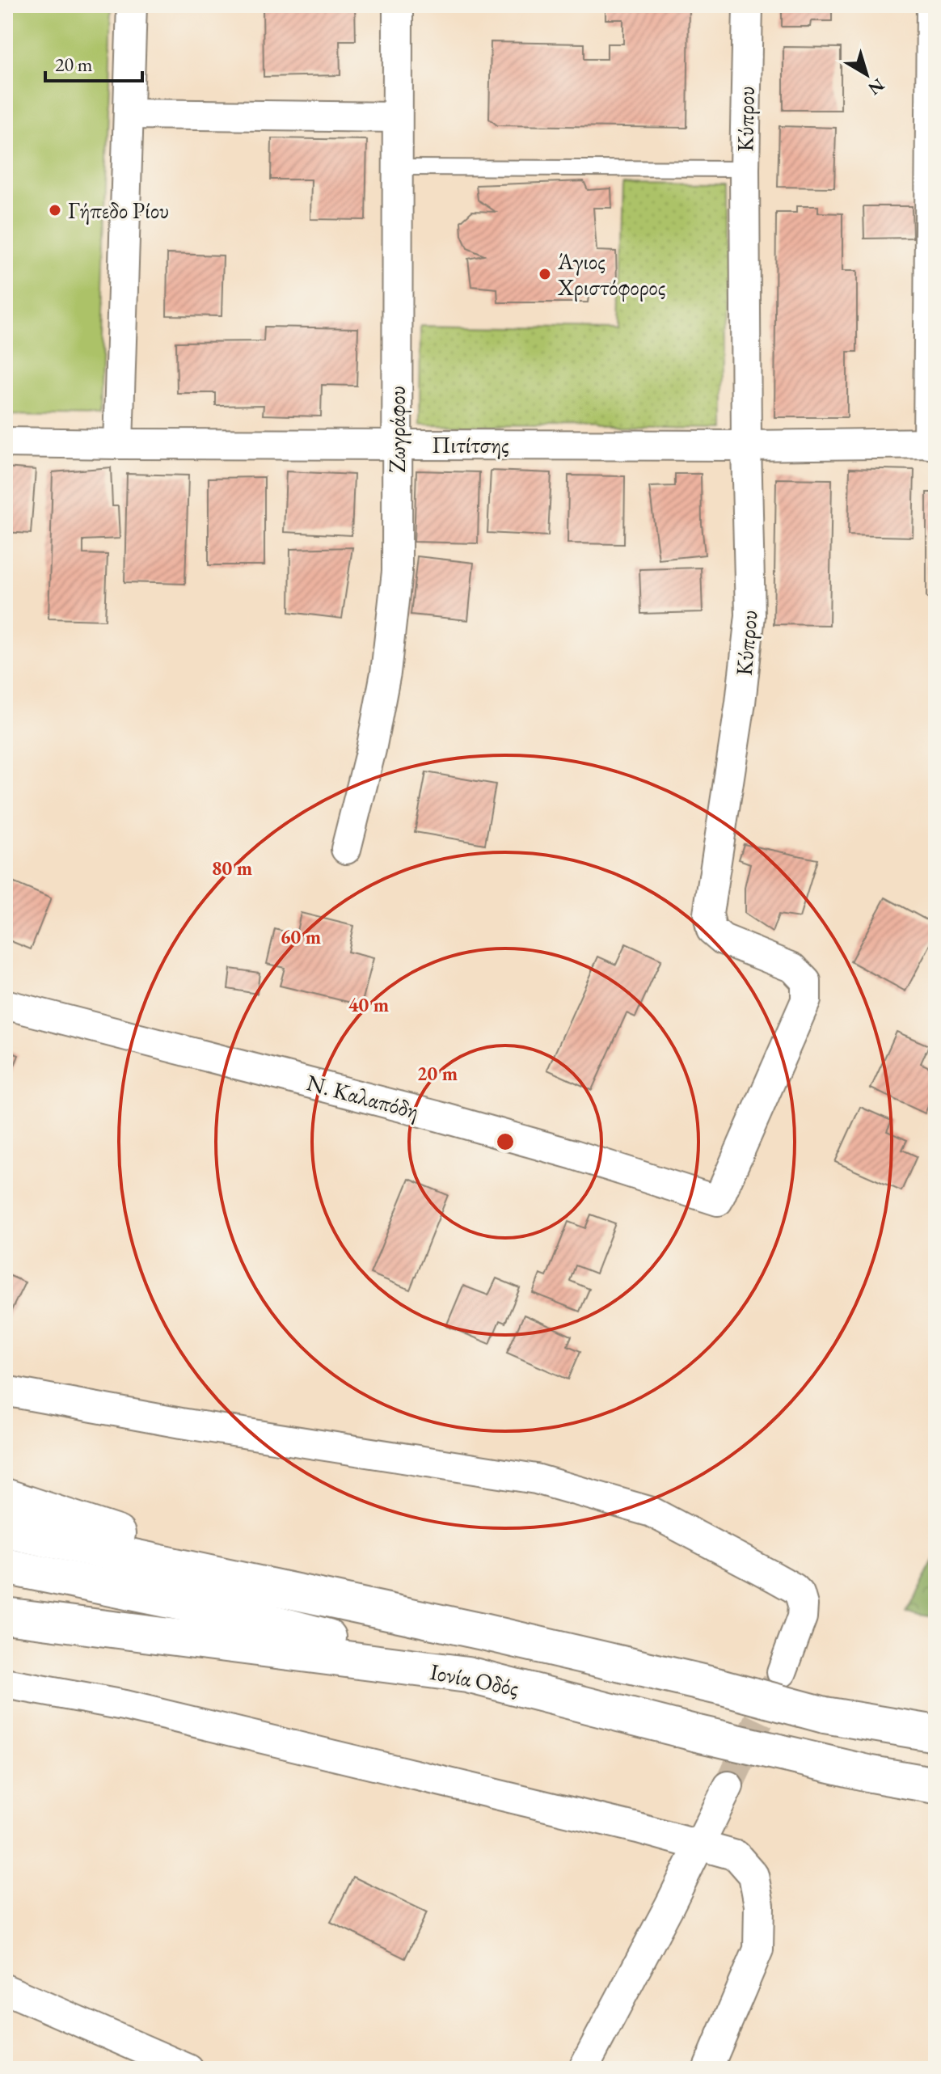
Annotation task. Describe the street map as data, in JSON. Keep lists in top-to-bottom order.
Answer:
{
  "streets": {
    "highway": ["Ιονία Οδός"],
    "street": [
      "Κύπρου",
      "Ζωγράφου",
      "Πιτίτσης",
      "Ν. Καλαπόδη"
    ]
  },
  "crossings": [
    ["Κύπρου", "Πιτίτσης"],
    ["Κύπρου", "Ν. Καλαπόδη"],
    ["Ζωγράφου", "Πιτίτσης"]
  ],
  "places": ["Γήπεδο Ρίου", "Άγιος Χριστόφορος"],
  "scale_bar": "20 m",
  "north": "bottom right",
  "rings": [
    "80 m",
    "60 m",
    "40 m",
    "20 m"
  ]
}
